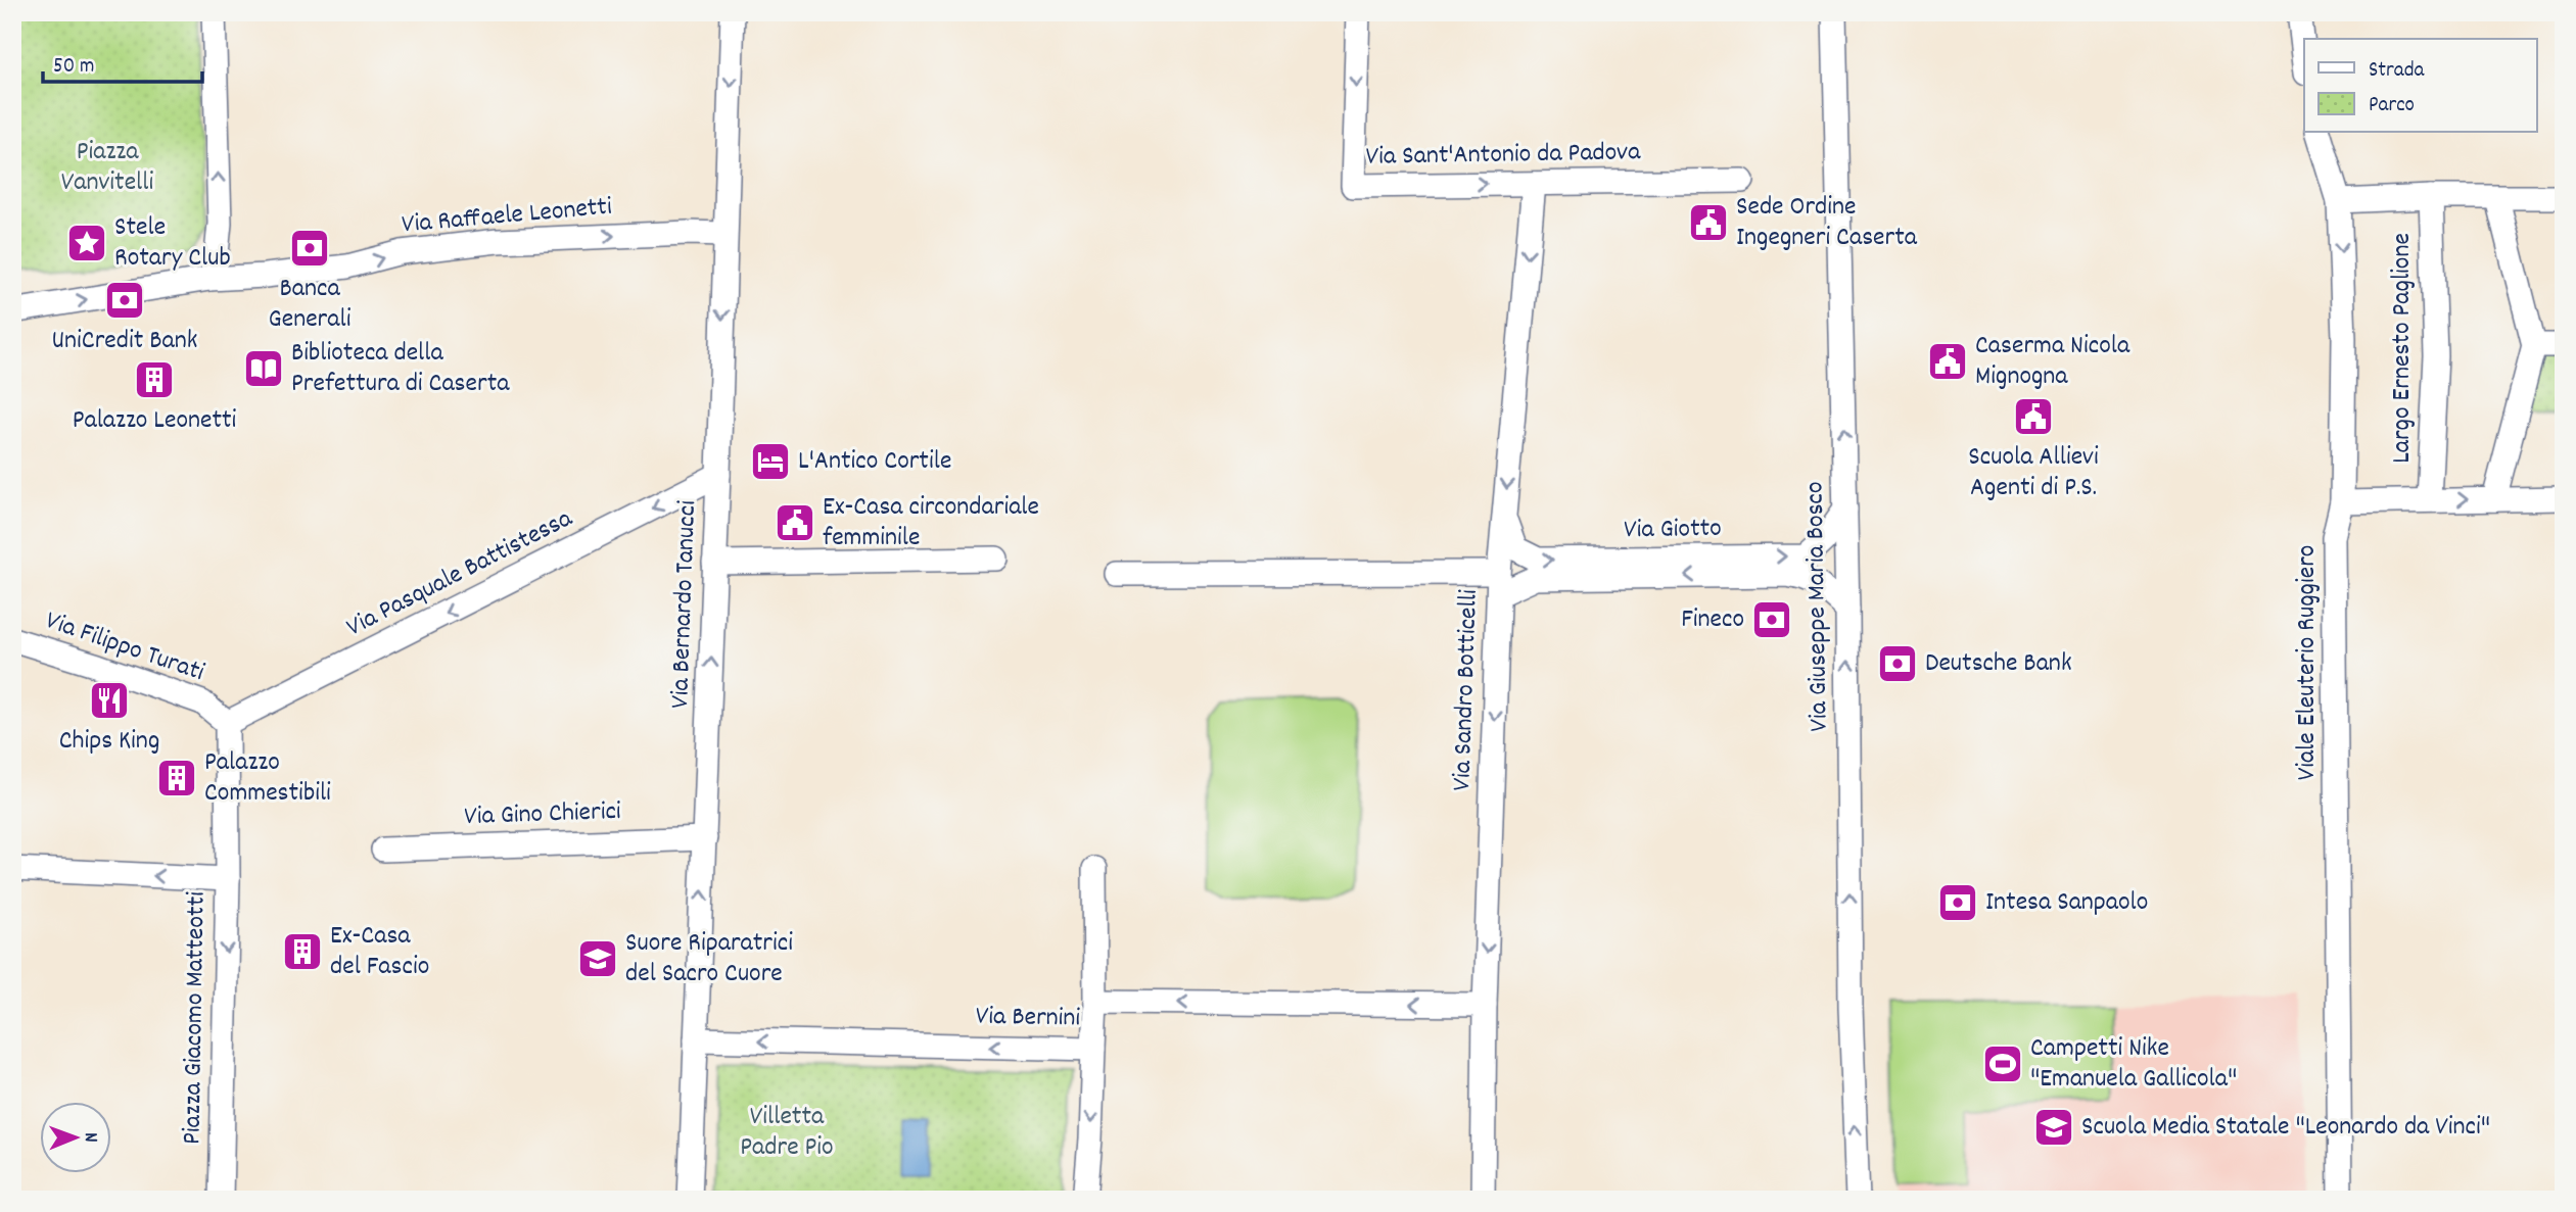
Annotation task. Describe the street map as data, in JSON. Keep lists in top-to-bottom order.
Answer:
{
  "streets": {
    "street": [
      "Via Sant'Antonio da Padova",
      "Via Raffaele Leonetti",
      "Largo Ernesto Paglione",
      "Via Giotto",
      "Via Pasquale Battistessa",
      "Via Bernardo Tanucci",
      "Via Giuseppe Maria Bosco",
      "Via Filippo Turati",
      "Viale Eleuterio Ruggiero",
      "Via Sandro Botticelli",
      "Via Gino Chierici",
      "Piazza Giacomo Matteotti",
      "Via Bernini"
    ]
  },
  "crossings": [
    ["Via Sant'Antonio da Padova", "Via Sandro Botticelli"],
    ["Via Raffaele Leonetti", "Via Bernardo Tanucci"],
    ["Via Giotto", "Via Giuseppe Maria Bosco"],
    ["Via Giotto", "Via Sandro Botticelli"],
    ["Via Pasquale Battistessa", "Via Bernardo Tanucci"],
    ["Via Pasquale Battistessa", "Via Filippo Turati"],
    ["Via Bernardo Tanucci", "Via Gino Chierici"],
    ["Via Bernardo Tanucci", "Via Bernini"],
    ["Via Sandro Botticelli", "Via Bernini"]
  ],
  "one_way": [
    "Via Raffaele Leonetti",
    "Via Pasquale Battistessa",
    "Via Giuseppe Maria Bosco",
    "Via Sandro Botticelli",
    "Via Bernini"
  ],
  "parks": ["Piazza Vanvitelli", "Villetta Padre Pio"],
  "places": {
    "public building": [
      "Sede Ordine Ingegneri Caserta",
      "Caserma Nicola Mignogna",
      "Scuola Allievi Agenti di P.S.",
      "Ex-Casa circondariale femminile"
    ],
    "place": ["Stele Rotary Club"],
    "bank": [
      "Banca Generali",
      "UniCredit Bank",
      "Fineco",
      "Deutsche Bank",
      "Intesa Sanpaolo"
    ],
    "library": ["Biblioteca della Prefettura di Caserta"],
    "building": ["Palazzo Leonetti", "Palazzo Commestibili", "Ex-Casa del Fascio"],
    "hotel": ["L'Antico Cortile"],
    "restaurant": ["Chips King"],
    "school or university": ["Suore Riparatrici del Sacro Cuore", "Scuola Media Statale \"Leonardo da Vinci\""],
    "sports": ["Campetti Nike \"Emanuela Gallicola\""]
  },
  "legend": ["Strada", "Parco"],
  "scale_bar": "50 m",
  "north": "right"
}
